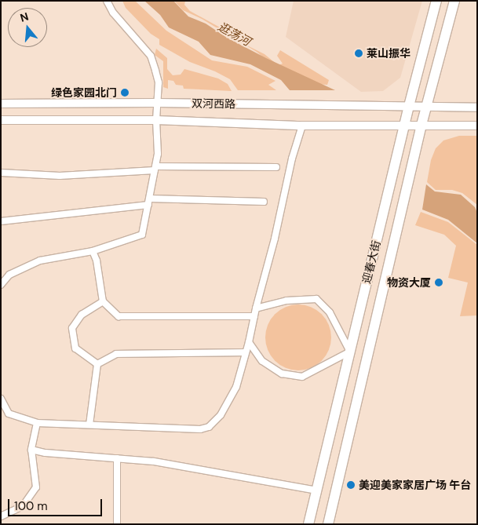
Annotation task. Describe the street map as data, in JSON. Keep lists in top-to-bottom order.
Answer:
{
  "streets": {
    "main road": ["迎春大街"],
    "street": ["双河西路"]
  },
  "crossings": [
    ["双河西路", "迎春大街"]
  ],
  "water": ["逛荡河"],
  "places": [
    "莱山振华",
    "绿色家园北门",
    "物资大厦",
    "美迎美家家居广场 午台"
  ],
  "scale_bar": "100 m",
  "north": "top"
}
